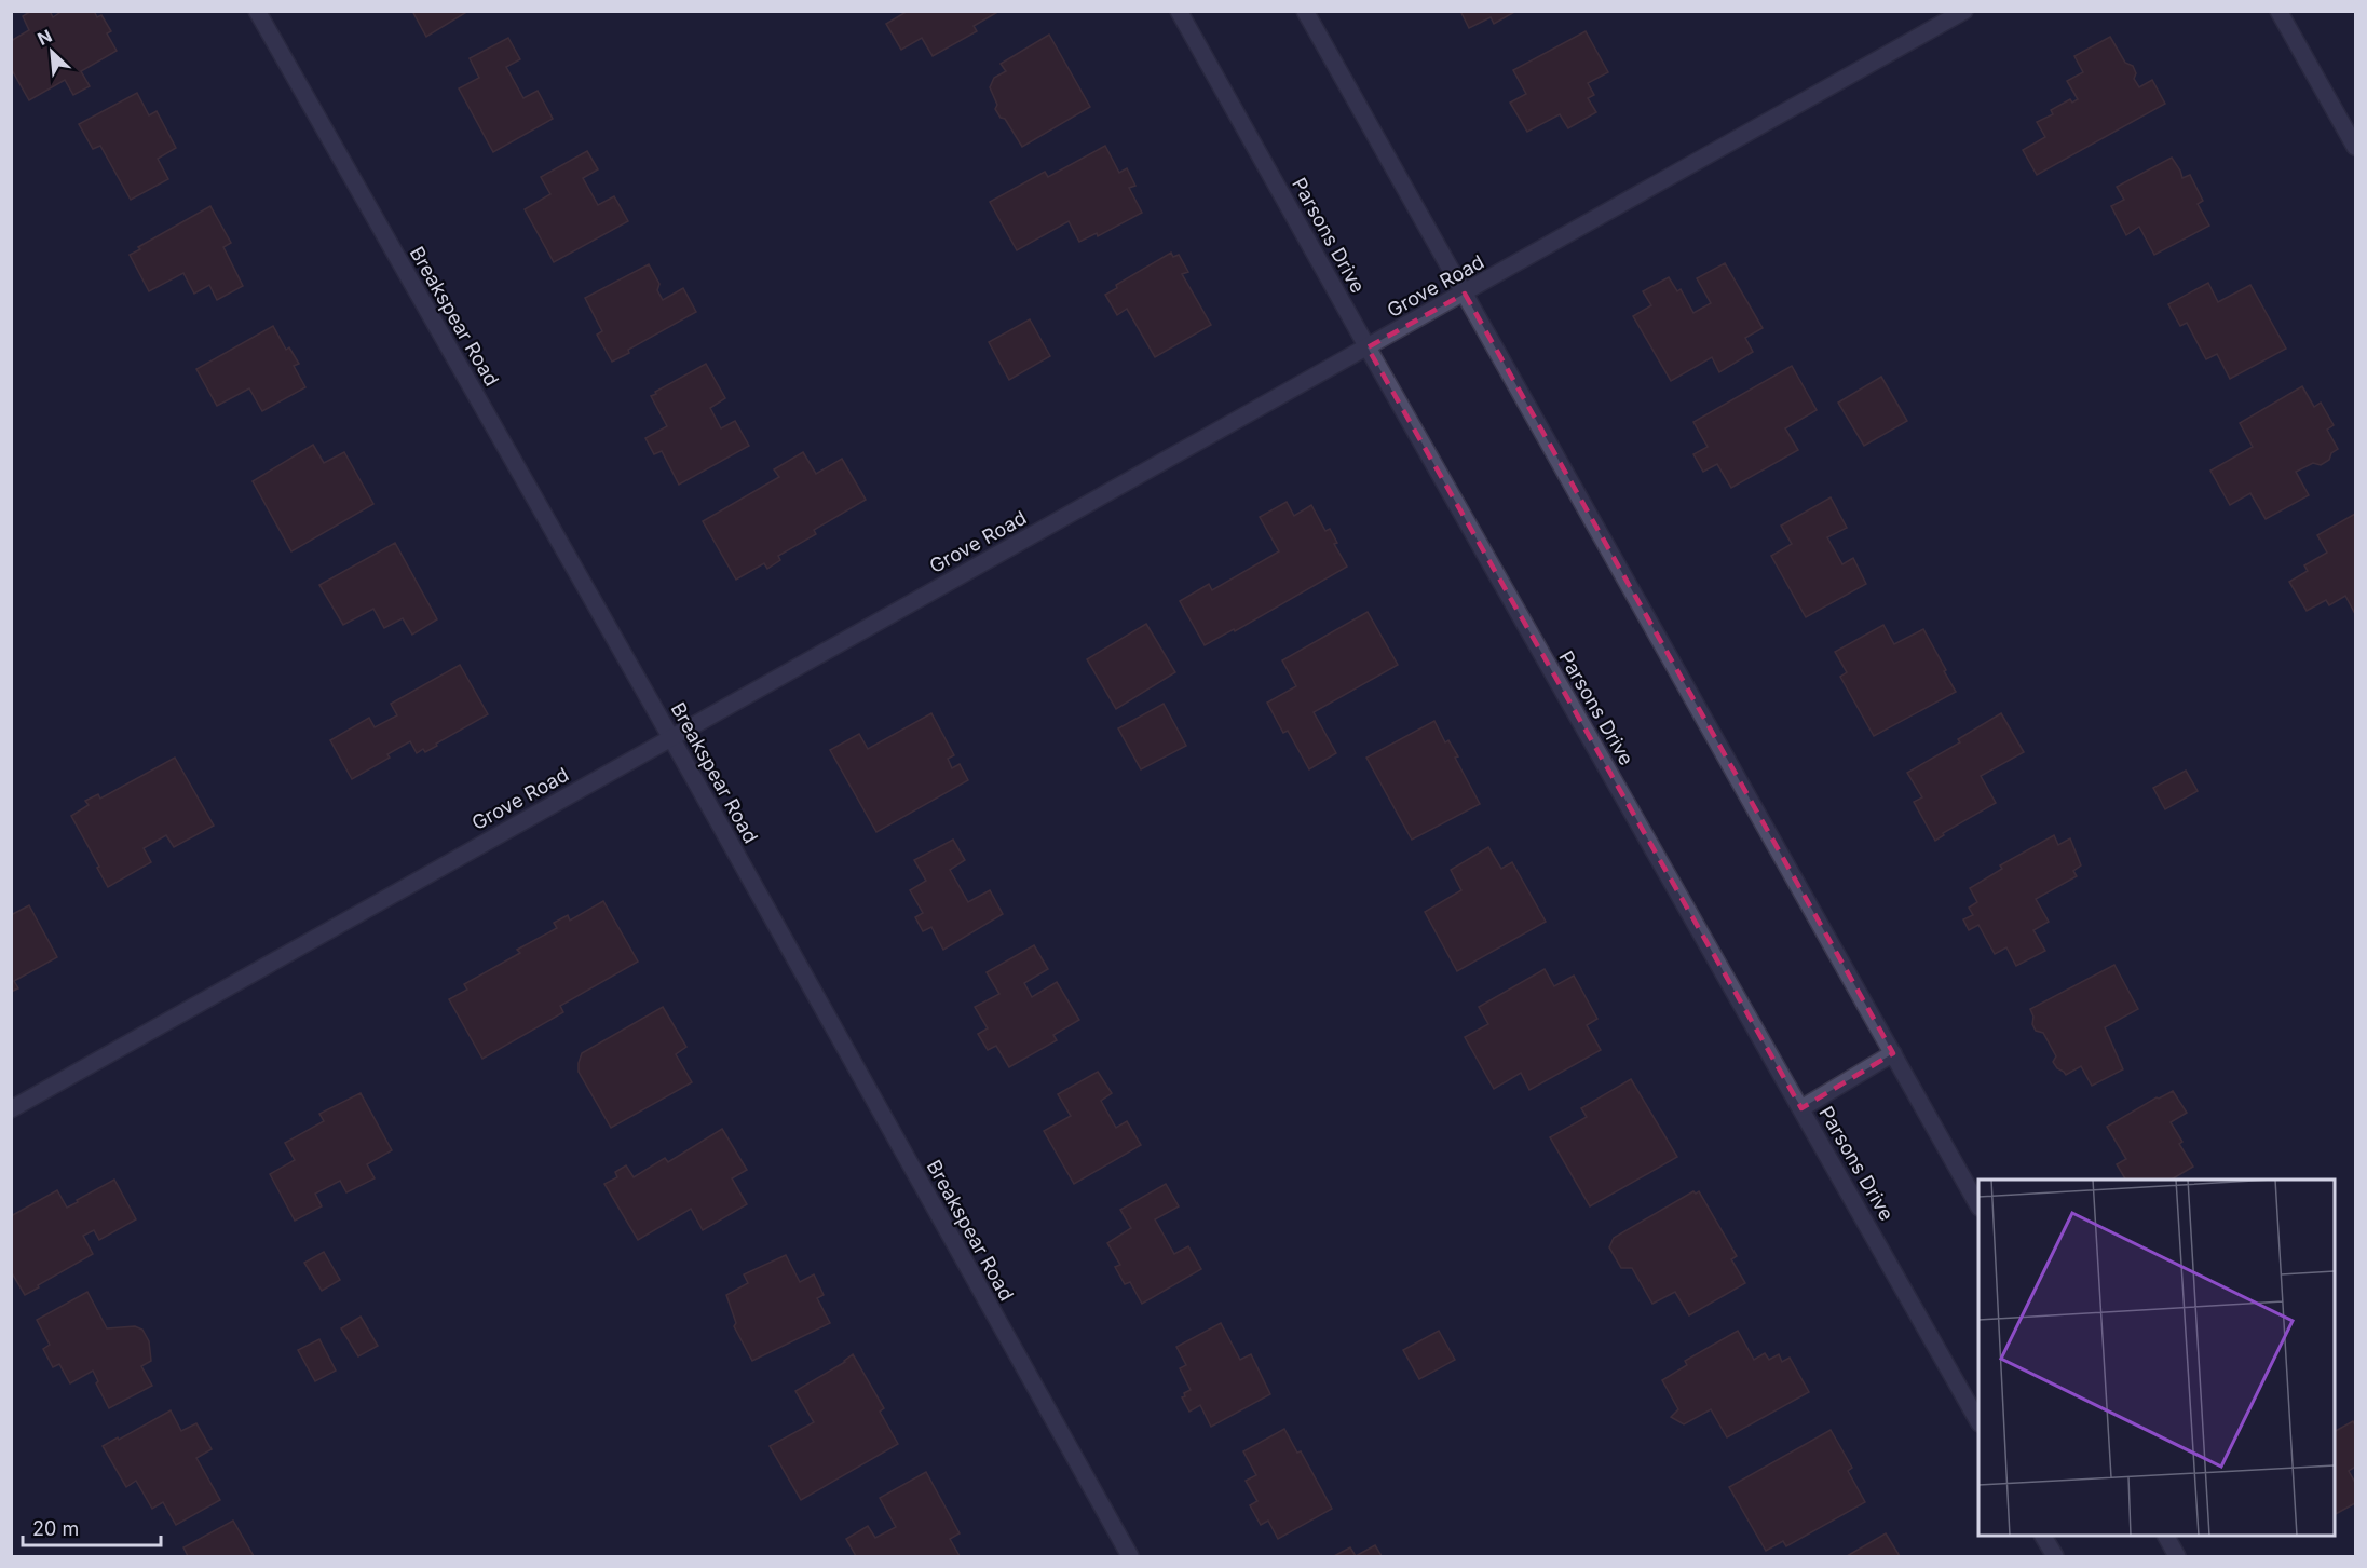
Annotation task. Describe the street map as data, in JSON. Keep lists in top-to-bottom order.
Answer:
{
  "streets": {
    "street": ["Parsons Drive", "Grove Road", "Breakspear Road"]
  },
  "crossings": [
    ["Parsons Drive", "Grove Road"],
    ["Grove Road", "Breakspear Road"]
  ],
  "scale_bar": "20 m",
  "north": "top left"
}
